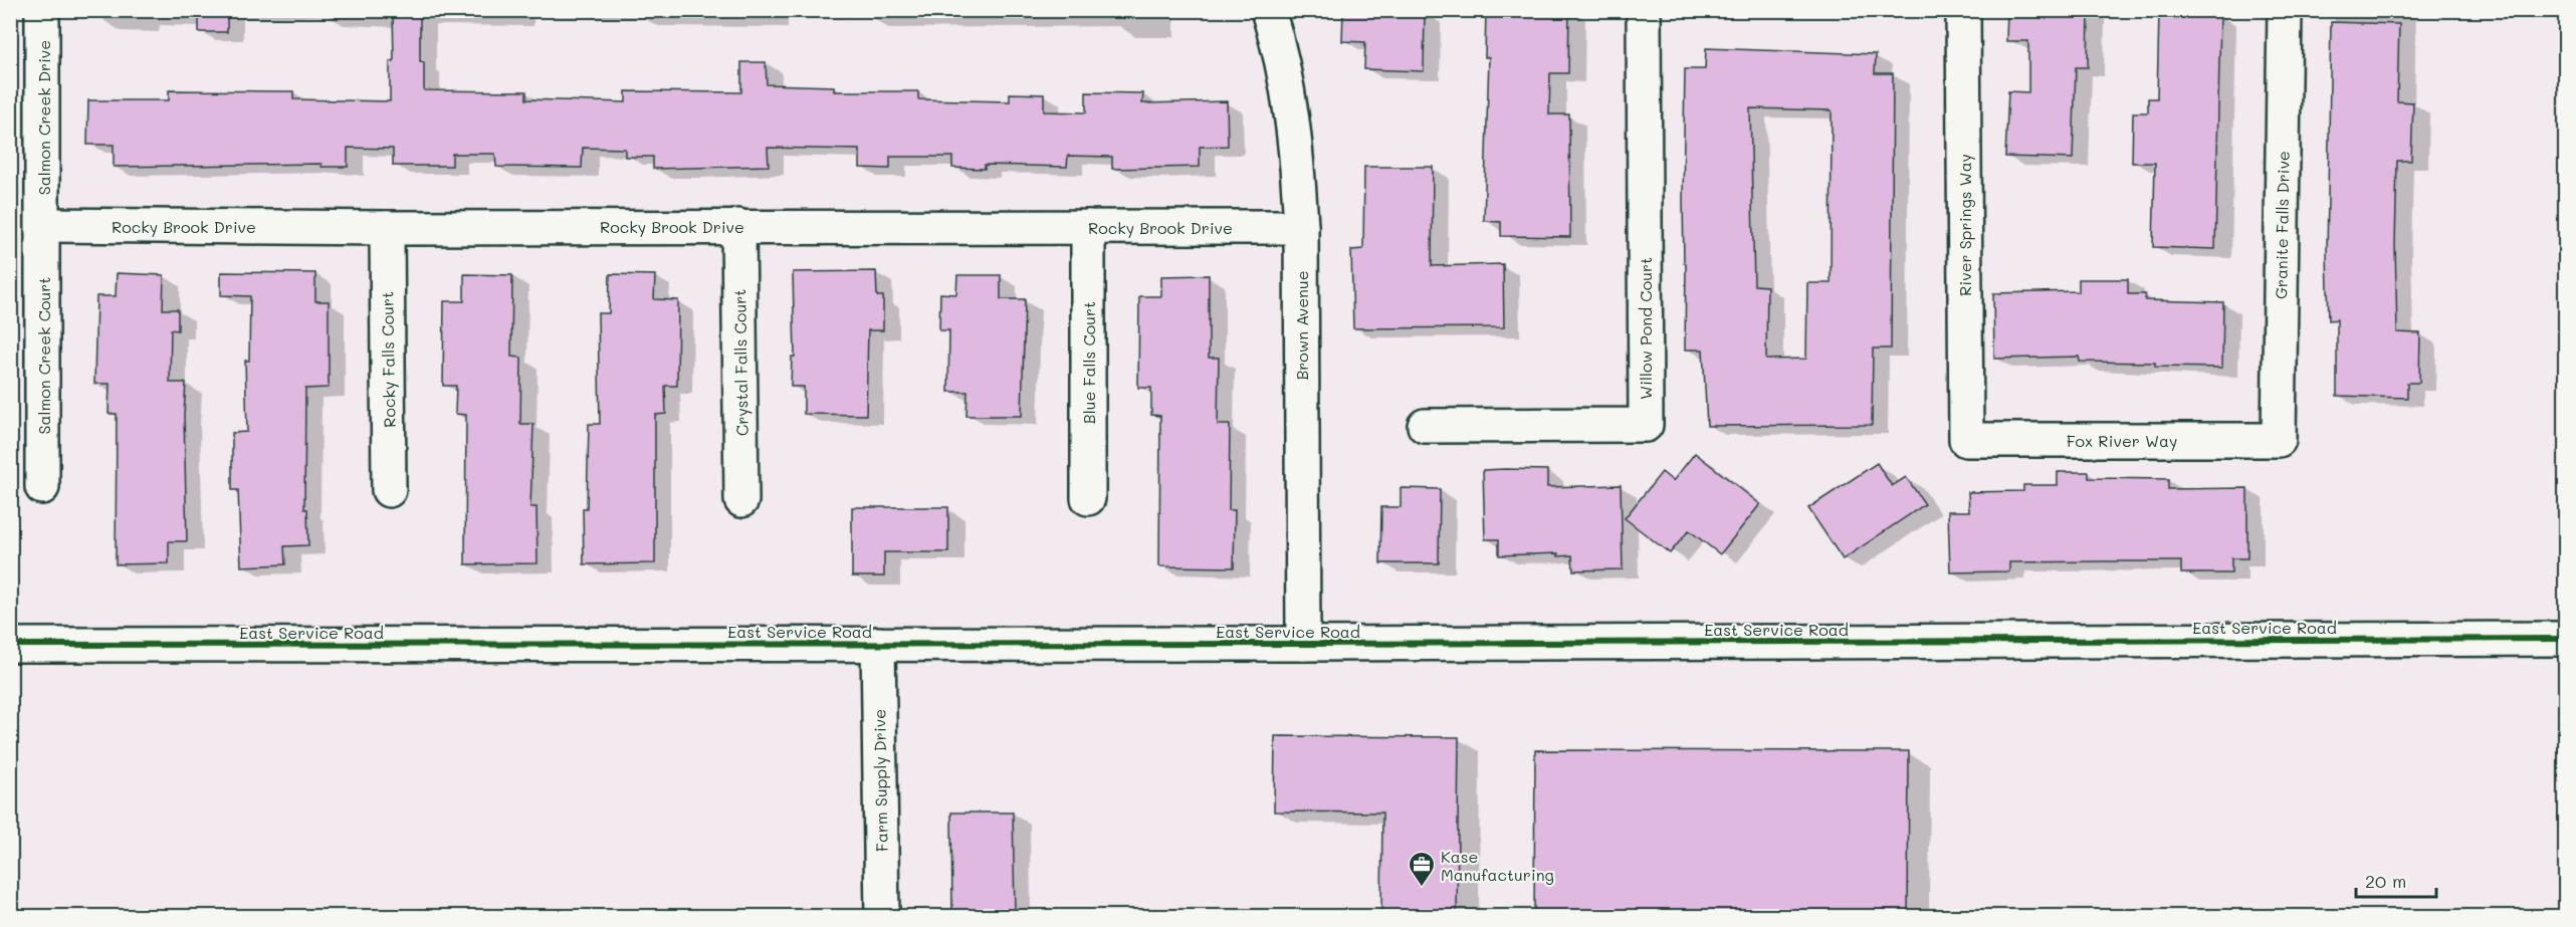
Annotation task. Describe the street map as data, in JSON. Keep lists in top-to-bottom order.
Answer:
{
  "streets": {
    "street": [
      "Salmon Creek Drive",
      "River Springs Way",
      "Granite Falls Drive",
      "Rocky Brook Drive",
      "Brown Avenue",
      "Willow Pond Court",
      "Salmon Creek Court",
      "Rocky Falls Court",
      "Crystal Falls Court",
      "Blue Falls Court",
      "Fox River Way",
      "East Service Road",
      "Farm Supply Drive"
    ]
  },
  "crossings": [
    ["Salmon Creek Drive", "Rocky Brook Drive"],
    ["Salmon Creek Drive", "Salmon Creek Court"],
    ["River Springs Way", "Fox River Way"],
    ["Granite Falls Drive", "Fox River Way"],
    ["Rocky Brook Drive", "Brown Avenue"],
    ["Rocky Brook Drive", "Salmon Creek Court"],
    ["Rocky Brook Drive", "Rocky Falls Court"],
    ["Rocky Brook Drive", "Crystal Falls Court"],
    ["Rocky Brook Drive", "Blue Falls Court"],
    ["Brown Avenue", "East Service Road"],
    ["East Service Road", "Farm Supply Drive"]
  ],
  "places": {
    "office": ["Kase Manufacturing"]
  },
  "scale_bar": "20 m"
}
